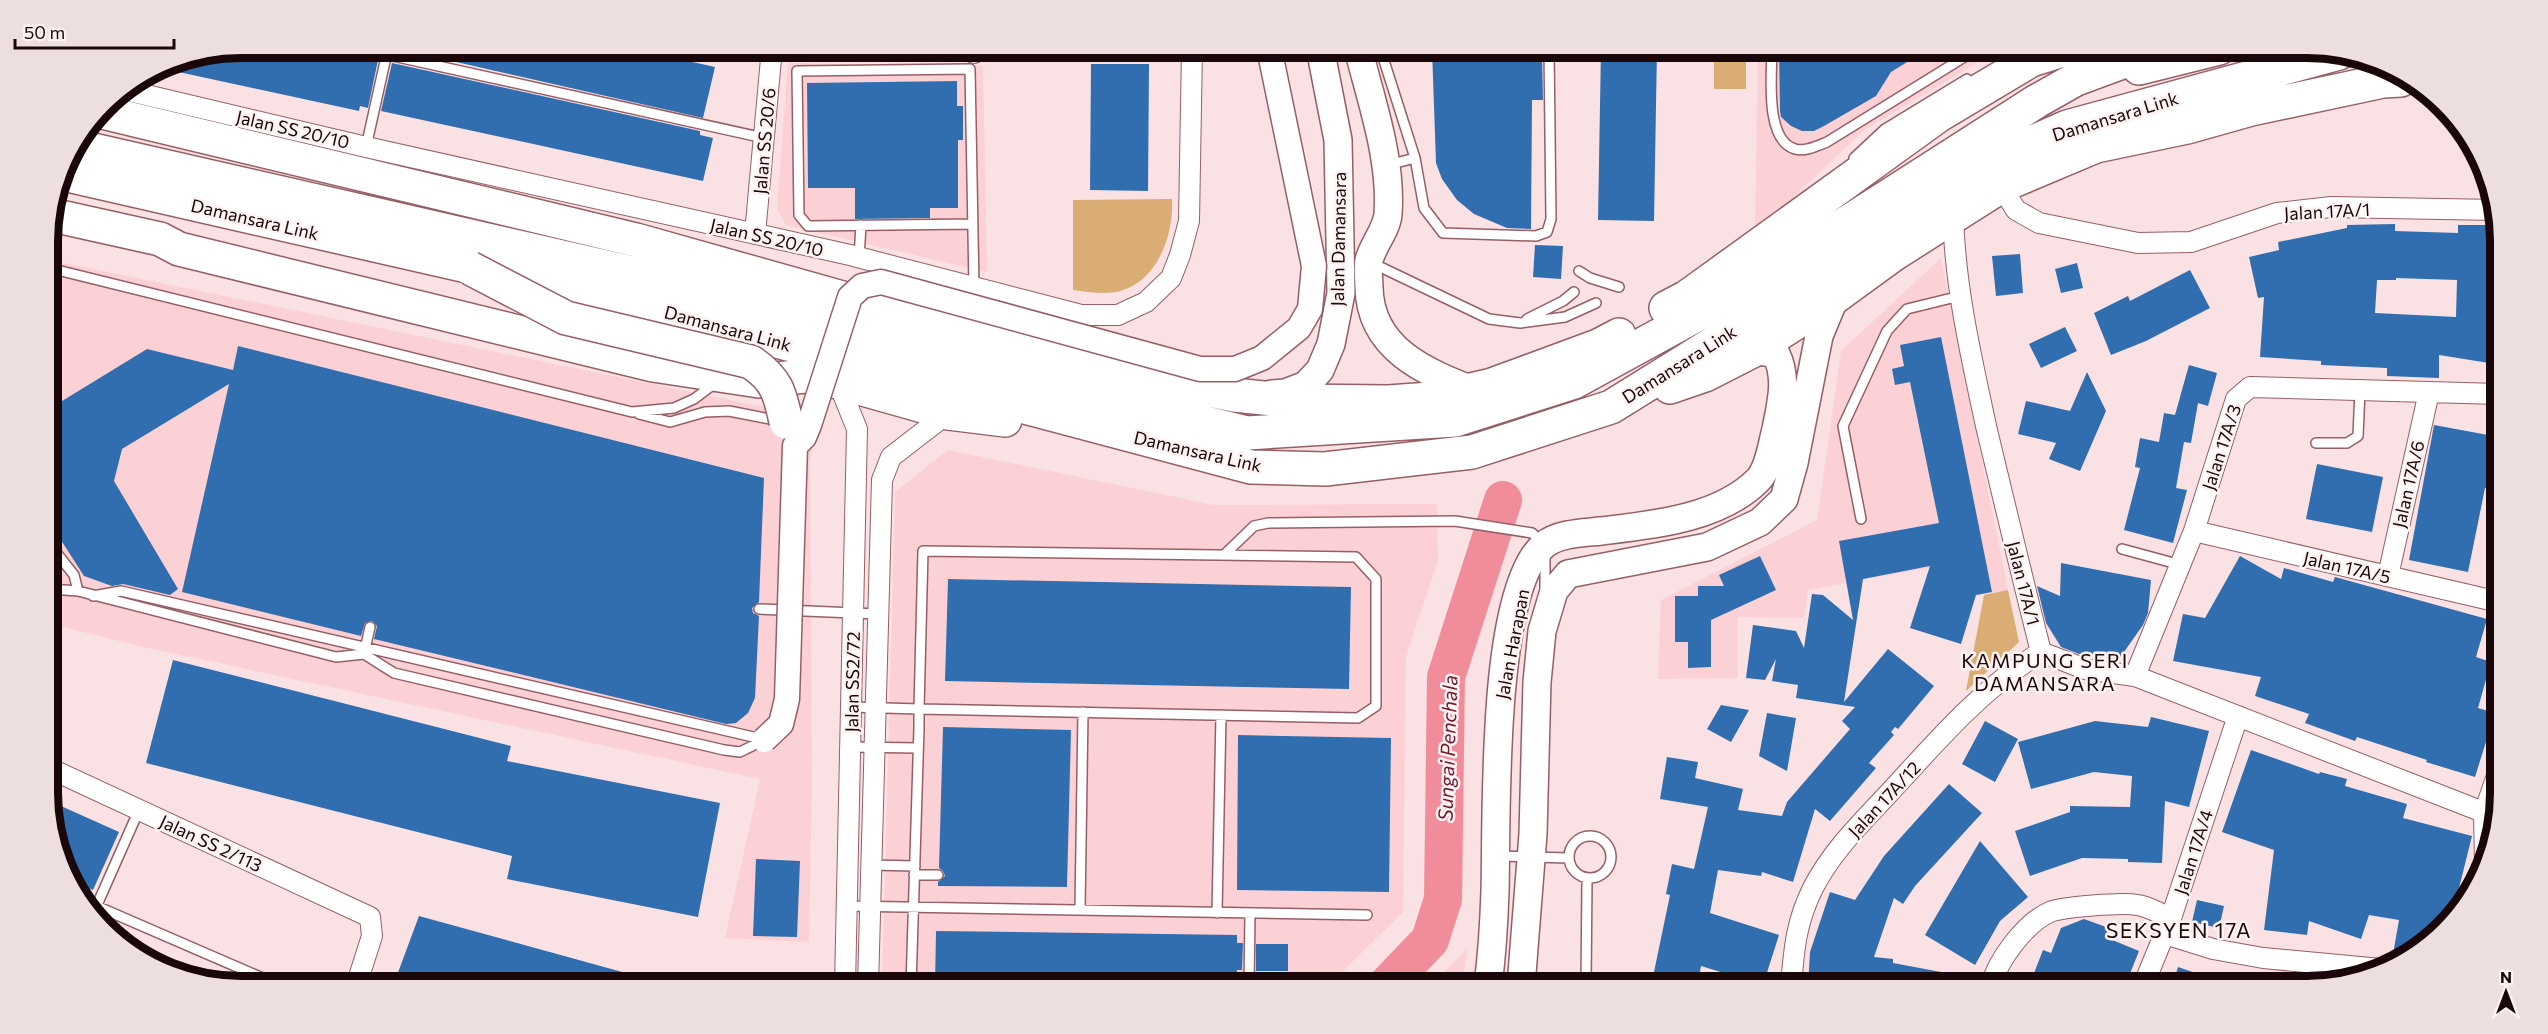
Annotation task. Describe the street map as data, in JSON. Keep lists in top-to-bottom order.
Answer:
{
  "streets": {
    "highway": ["Damansara Link"],
    "main road": ["Jalan Damansara", "Jalan Harapan"],
    "street": [
      "Jalan SS 20/10",
      "Jalan SS 20/6",
      "Jalan 17A/1",
      "Jalan 17A/3",
      "Jalan 17A/6",
      "Jalan 17A/5",
      "Jalan SS2/72",
      "Jalan 17A/12",
      "Jalan SS 2/113",
      "Jalan 17A/4"
    ]
  },
  "crossings": [
    ["Jalan SS 20/10", "Jalan SS 20/6"],
    ["Jalan 17A/1", "Jalan 17A/12"],
    ["Jalan 17A/3", "Jalan 17A/6"],
    ["Jalan 17A/3", "Jalan 17A/5"],
    ["Jalan 17A/6", "Jalan 17A/5"]
  ],
  "districts": ["KAMPUNG SERI DAMANSARA", "SEKSYEN 17A"],
  "water": ["Sungai Penchala"],
  "scale_bar": "50 m",
  "north": "top"
}
